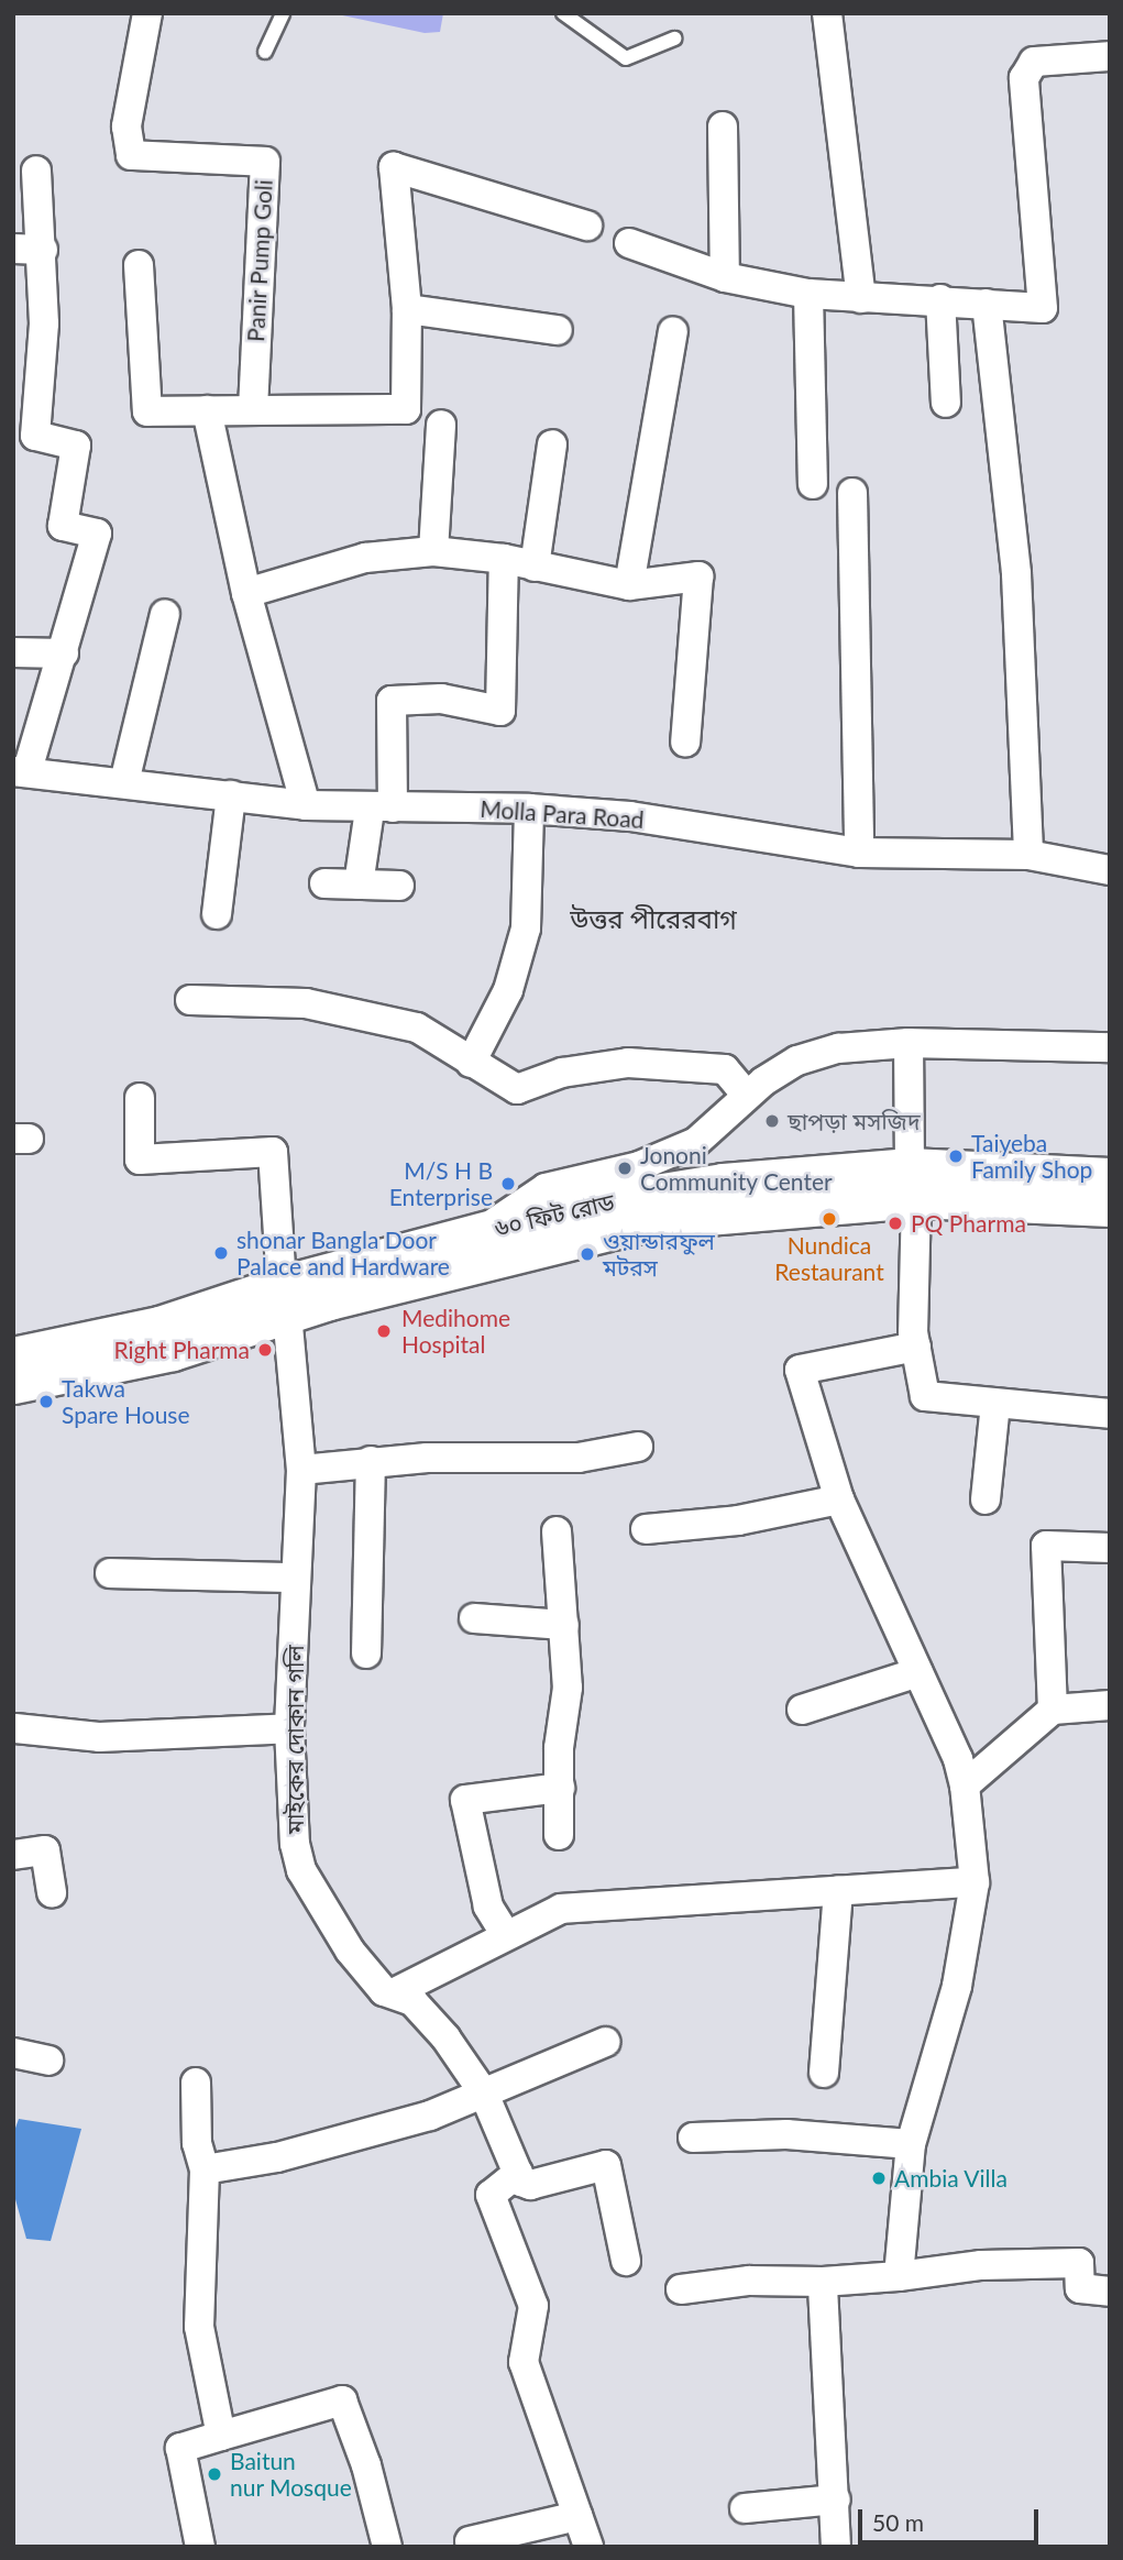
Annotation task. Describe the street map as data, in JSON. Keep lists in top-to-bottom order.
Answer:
{
  "streets": {
    "street": [
      "Panir Pump Goli",
      "Molla Para Road",
      "৬০ ফিট রোড",
      "মাইকের দোকান গলি"
    ]
  },
  "crossings": [
    ["৬০ ফিট রোড", "মাইকের দোকান গলি"]
  ],
  "districts": ["উত্তর পীরেরবাগ"],
  "places": [
    "ছাপড়া মসজিদ",
    "Taiyeba Family Shop",
    "Jononi Community Center",
    "M/S H B Enterprise",
    "Nundica Restaurant",
    "PQ Pharma",
    "shonar Bangla Door Palace and Hardware",
    "ওয়ান্ডারফুল মটরস",
    "Medihome Hospital",
    "Right Pharma",
    "Takwa Spare House",
    "Ambia Villa",
    "Baitun nur Mosque"
  ],
  "scale_bar": "50 m"
}
